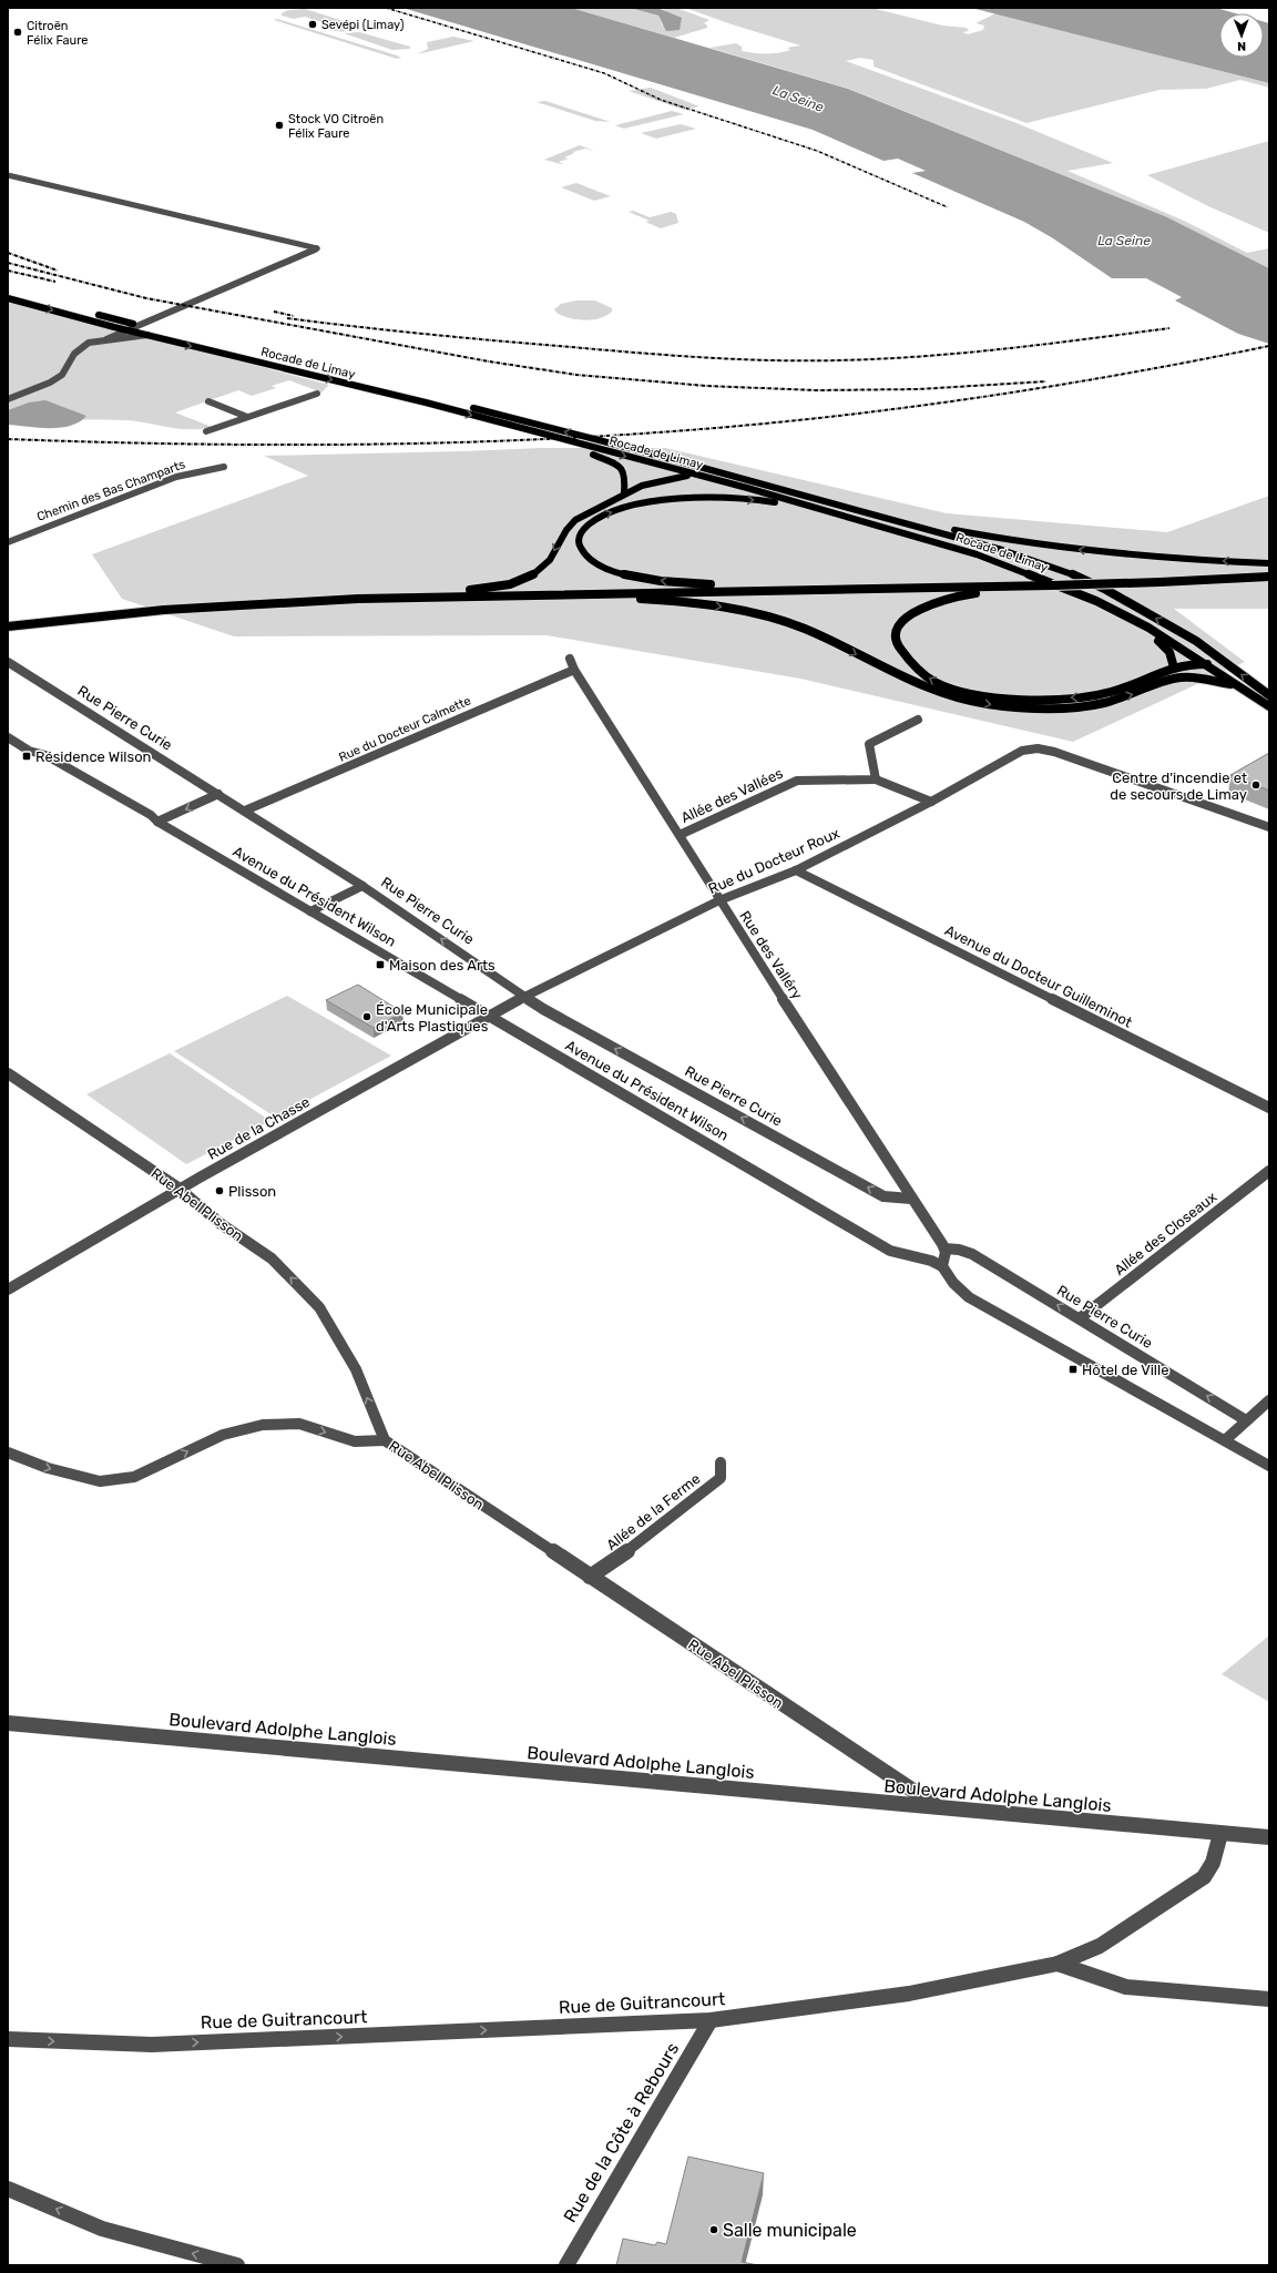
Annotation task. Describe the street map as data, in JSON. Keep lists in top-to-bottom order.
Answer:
{
  "streets": {
    "main road": ["Rocade de Limay"],
    "street": [
      "Chemin des Bas Champarts",
      "Rue Pierre Curie",
      "Rue du Docteur Calmette",
      "Allée des Vallées",
      "Rue du Docteur Roux",
      "Avenue du Président Wilson",
      "Rue des Valléry",
      "Avenue du Docteur Guilleminot",
      "Rue de la Chasse",
      "Rue Abel Plisson",
      "Allée des Closeaux",
      "Allée de la Ferme",
      "Boulevard Adolphe Langlois",
      "Rue de Guitrancourt",
      "Rue de la Côte à Rebours"
    ]
  },
  "crossings": [
    ["Rue Pierre Curie", "Rue du Docteur Calmette"],
    ["Rue Pierre Curie", "Rue du Docteur Roux"],
    ["Rue Pierre Curie", "Rue des Valléry"],
    ["Rue Pierre Curie", "Rue de la Chasse"],
    ["Rue Pierre Curie", "Allée des Closeaux"],
    ["Rue du Docteur Calmette", "Rue des Valléry"],
    ["Allée des Vallées", "Rue du Docteur Roux"],
    ["Allée des Vallées", "Rue des Valléry"],
    ["Rue du Docteur Roux", "Rue des Valléry"],
    ["Rue du Docteur Roux", "Avenue du Docteur Guilleminot"],
    ["Rue du Docteur Roux", "Rue de la Chasse"],
    ["Avenue du Président Wilson", "Rue de la Chasse"],
    ["Rue de la Chasse", "Rue Abel Plisson"],
    ["Rue Abel Plisson", "Allée de la Ferme"],
    ["Rue Abel Plisson", "Boulevard Adolphe Langlois"],
    ["Boulevard Adolphe Langlois", "Rue de Guitrancourt"],
    ["Rue de Guitrancourt", "Rue de la Côte à Rebours"]
  ],
  "one_way": ["Rue de Guitrancourt"],
  "water": ["La Seine"],
  "places": {
    "other": [
      "Sevépi (Limay)",
      "Citroën Félix Faure",
      "Stock VO Citroën Félix Faure",
      "Centre d'incendie et de secours de Limay",
      "École Municipale d'Arts Plastiques",
      "Plisson",
      "Salle municipale"
    ],
    "transit": ["Résidence Wilson", "Maison des Arts", "Hôtel de Ville"]
  },
  "north": "bottom"
}
